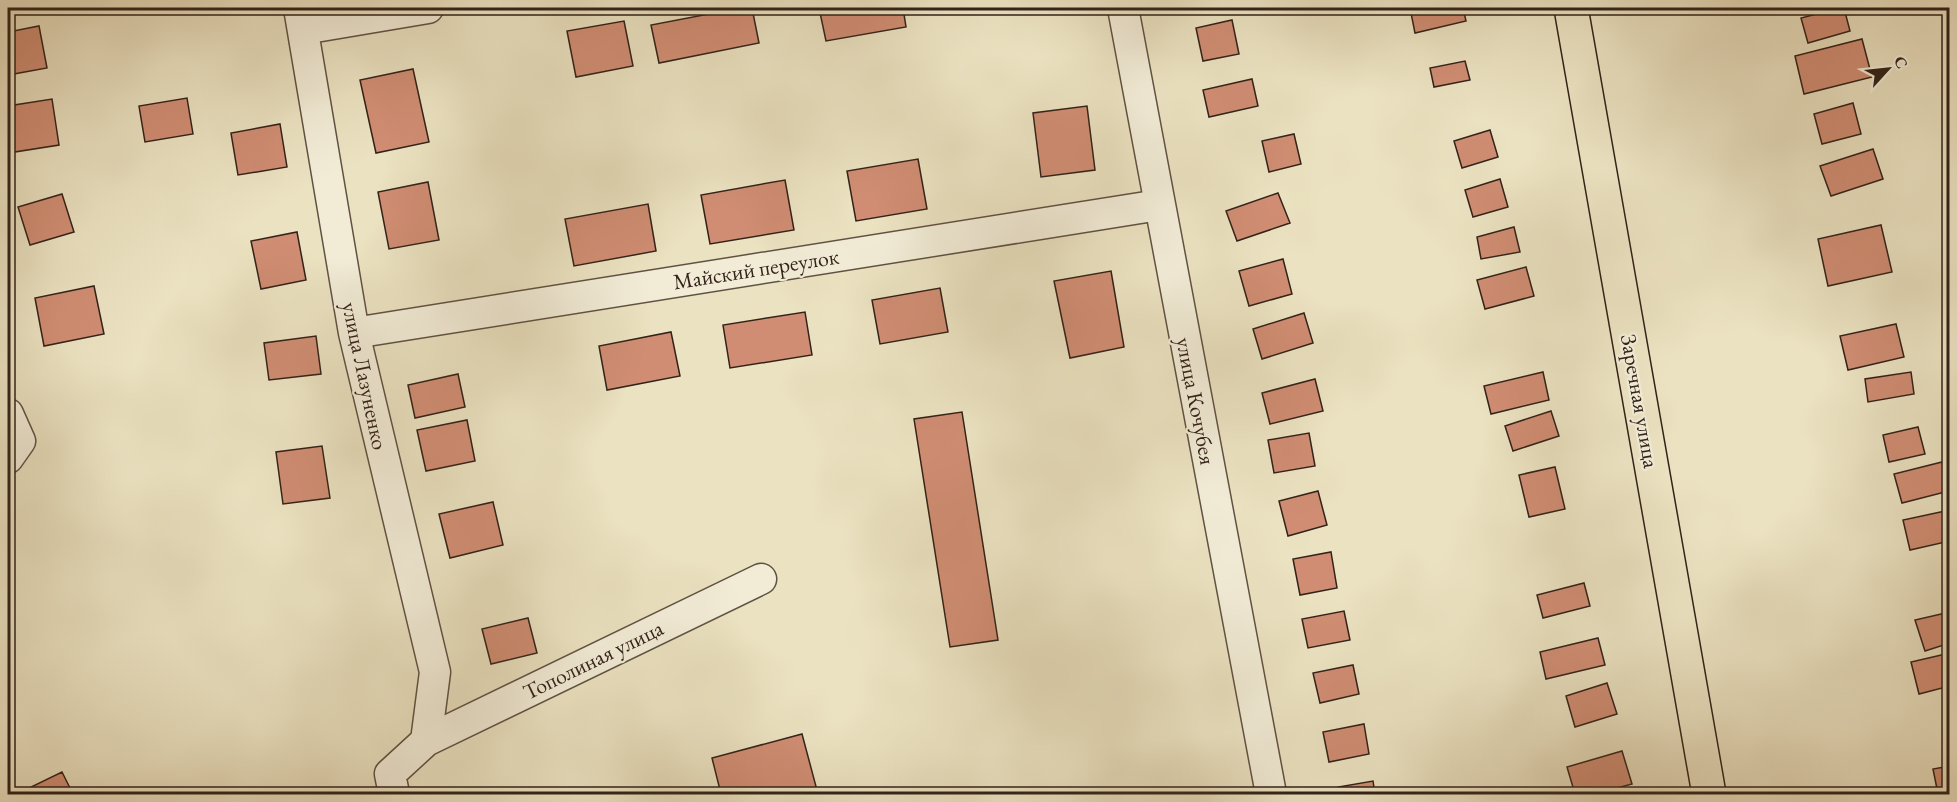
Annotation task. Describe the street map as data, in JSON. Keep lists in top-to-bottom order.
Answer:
{
  "streets": {
    "main road": ["Заречная улица"],
    "street": [
      "Майский переулок",
      "улица Лазуненко",
      "улица Кочубея",
      "Тополиная улица"
    ]
  },
  "crossings": [
    ["Майский переулок", "улица Лазуненко"],
    ["Майский переулок", "улица Кочубея"],
    ["улица Лазуненко", "Тополиная улица"]
  ],
  "north": "top right"
}
